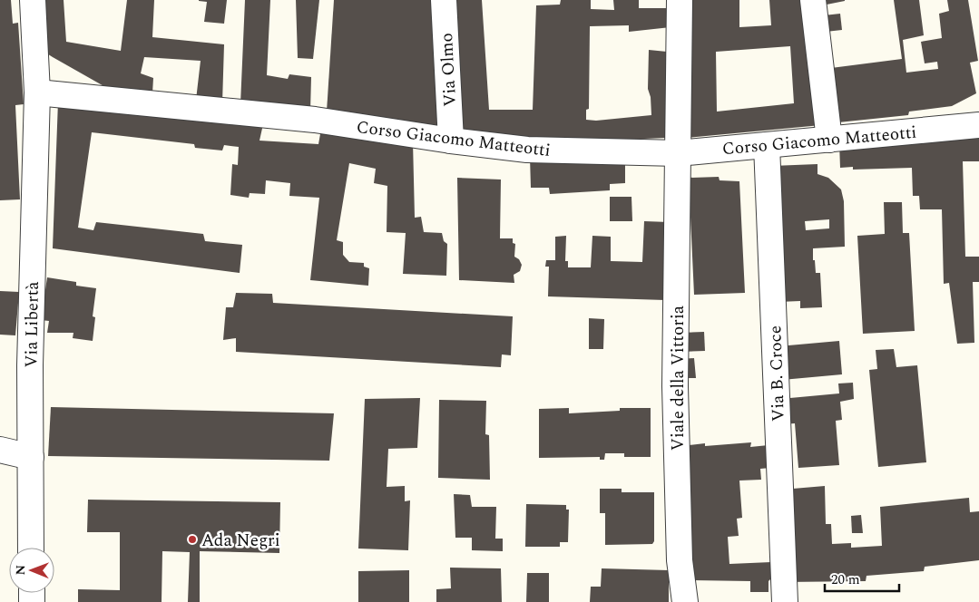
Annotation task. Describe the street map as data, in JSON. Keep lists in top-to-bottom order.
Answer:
{
  "streets": {
    "street": [
      "Via Olmo",
      "Corso Giacomo Matteotti",
      "Via Libertà",
      "Via B. Croce",
      "Viale della Vittoria"
    ]
  },
  "crossings": [
    ["Via Olmo", "Corso Giacomo Matteotti"],
    ["Corso Giacomo Matteotti", "Via Libertà"],
    ["Corso Giacomo Matteotti", "Via B. Croce"],
    ["Corso Giacomo Matteotti", "Viale della Vittoria"]
  ],
  "places": ["Ada Negri"],
  "scale_bar": "20 m",
  "north": "left"
}
